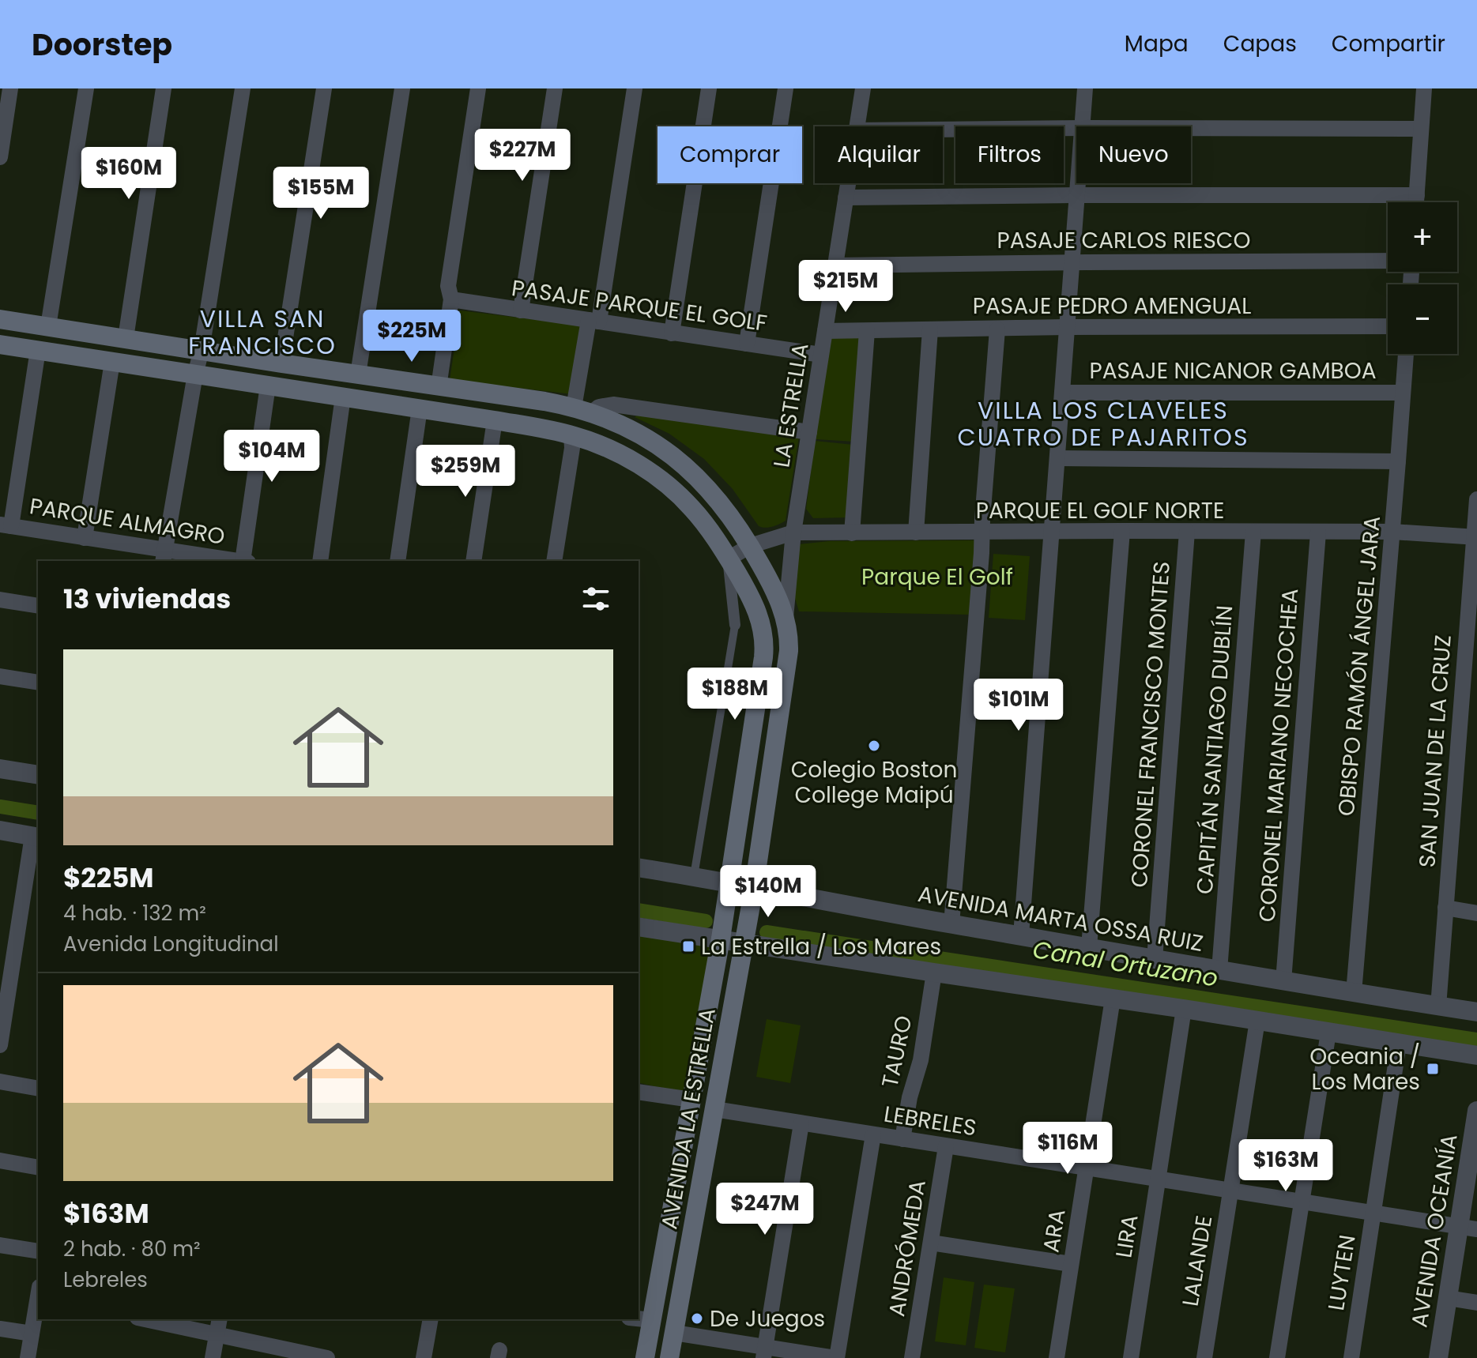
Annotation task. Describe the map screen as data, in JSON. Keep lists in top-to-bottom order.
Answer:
{
  "streets": {
    "main road": ["AVENIDA LA ESTRELLA"],
    "street": [
      "PASAJE CARLOS RIESCO",
      "PASAJE PARQUE EL GOLF",
      "PASAJE PEDRO AMENGUAL",
      "PASAJE NICANOR GAMBOA",
      "LA ESTRELLA",
      "PARQUE EL GOLF NORTE",
      "PARQUE ALMAGRO",
      "OBISPO RAMÓN ÁNGEL JARA",
      "CORONEL FRANCISCO MONTES",
      "CAPITÁN SANTIAGO DUBLÍN",
      "SAN JUAN DE LA CRUZ",
      "CORONEL MARIANO NECOCHEA",
      "AVENIDA MARTA OSSA RUIZ",
      "TAURO",
      "LEBRELES",
      "ARA",
      "AVENIDA OCEANÍA",
      "LIRA",
      "ANDRÓMEDA",
      "LALANDE",
      "LUYTEN"
    ]
  },
  "crossings": [
    ["PASAJE CARLOS RIESCO", "LA ESTRELLA"],
    ["PASAJE PARQUE EL GOLF", "LA ESTRELLA"],
    ["PASAJE PEDRO AMENGUAL", "LA ESTRELLA"],
    ["PASAJE NICANOR GAMBOA", "OBISPO RAMÓN ÁNGEL JARA"],
    ["LA ESTRELLA", "PARQUE EL GOLF NORTE"],
    ["LA ESTRELLA", "AVENIDA LA ESTRELLA"],
    ["PARQUE EL GOLF NORTE", "OBISPO RAMÓN ÁNGEL JARA"],
    ["PARQUE EL GOLF NORTE", "CORONEL FRANCISCO MONTES"],
    ["PARQUE EL GOLF NORTE", "CAPITÁN SANTIAGO DUBLÍN"],
    ["PARQUE EL GOLF NORTE", "SAN JUAN DE LA CRUZ"],
    ["PARQUE EL GOLF NORTE", "CORONEL MARIANO NECOCHEA"],
    ["PARQUE EL GOLF NORTE", "AVENIDA LA ESTRELLA"],
    ["OBISPO RAMÓN ÁNGEL JARA", "AVENIDA MARTA OSSA RUIZ"],
    ["CORONEL FRANCISCO MONTES", "AVENIDA MARTA OSSA RUIZ"],
    ["CAPITÁN SANTIAGO DUBLÍN", "AVENIDA MARTA OSSA RUIZ"],
    ["SAN JUAN DE LA CRUZ", "AVENIDA MARTA OSSA RUIZ"],
    ["CORONEL MARIANO NECOCHEA", "AVENIDA MARTA OSSA RUIZ"],
    ["AVENIDA MARTA OSSA RUIZ", "AVENIDA LA ESTRELLA"],
    ["TAURO", "LEBRELES"],
    ["AVENIDA LA ESTRELLA", "LEBRELES"],
    ["LEBRELES", "ARA"],
    ["LEBRELES", "AVENIDA OCEANÍA"],
    ["LEBRELES", "LIRA"],
    ["LEBRELES", "ANDRÓMEDA"],
    ["LEBRELES", "LALANDE"],
    ["LEBRELES", "LUYTEN"]
  ],
  "districts": ["VILLA SAN FRANCISCO", "VILLA LOS CLAVELES CUATRO DE PAJARITOS"],
  "water": ["Canal Ortuzano"],
  "parks": ["Parque El Golf"],
  "places": {
    "other": ["Colegio Boston College Maipú", "De Juegos"],
    "transit": ["La Estrella / Los Mares", "Oceania / Los Mares"]
  },
  "page": {
    "header": "Doorstep",
    "nav": ["Mapa", "Capas", "Compartir"],
    "chip": [
      "Comprar",
      "Alquilar",
      "Filtros",
      "Nuevo"
    ],
    "price": [
      "$227M",
      "$160M",
      "$155M",
      "$215M",
      "$225M",
      "$104M",
      "$259M",
      "$188M",
      "$101M",
      "$140M",
      "$116M",
      "$163M",
      "$247M"
    ],
    "map_buttons": ["+", "−"],
    "heading": "13 viviendas",
    "list": [
      {
        "name": "$225M",
        "note": "4 hab. · 132 m² · Avenida Longitudinal"
      },
      {
        "name": "$163M",
        "note": "2 hab. · 80 m² · Lebreles"
      }
    ]
  }
}
